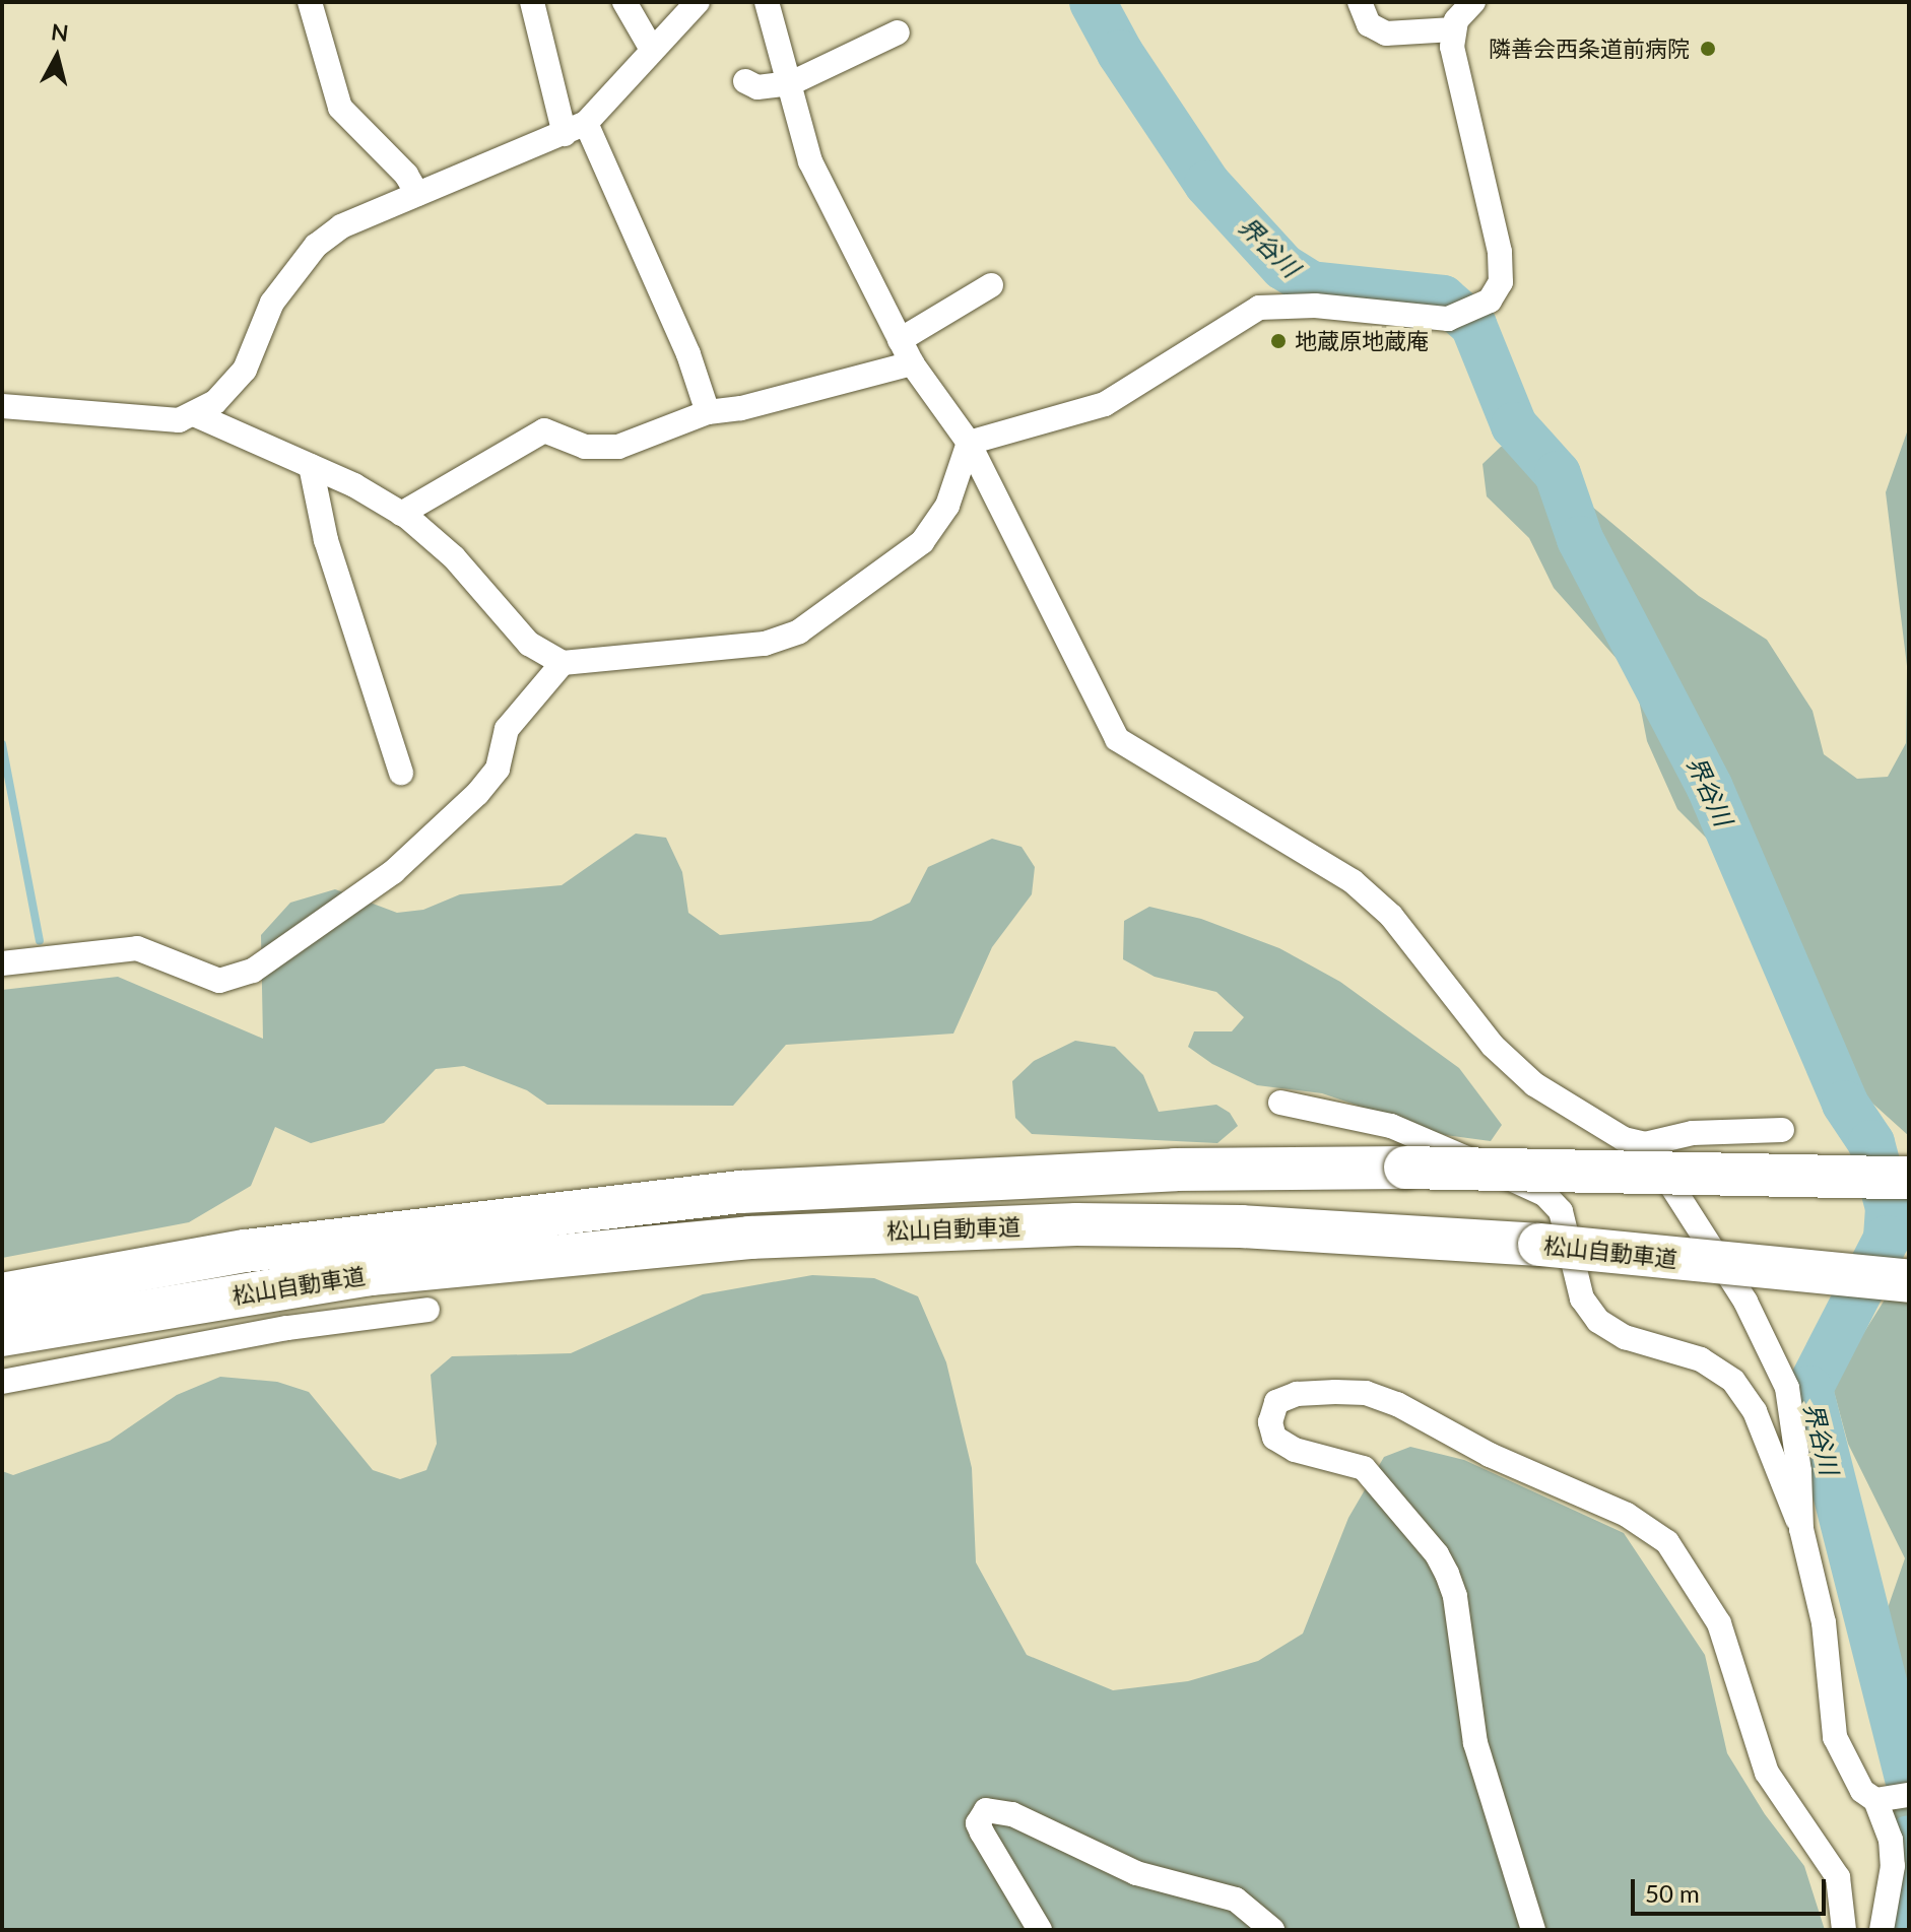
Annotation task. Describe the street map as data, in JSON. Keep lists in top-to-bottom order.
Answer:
{
  "streets": {
    "highway": ["松山自動車道"]
  },
  "water": ["界谷川"],
  "places": ["隣善会西条道前病院", "地蔵原地蔵庵"],
  "scale_bar": "50 m",
  "north": "top"
}
